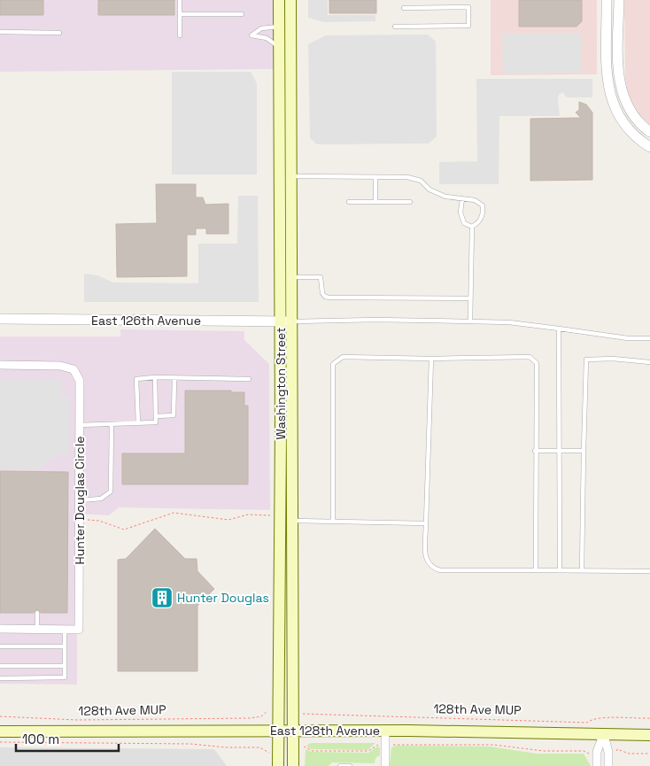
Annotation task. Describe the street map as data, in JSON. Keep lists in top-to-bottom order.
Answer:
{
  "streets": {
    "main road": ["Washington Street", "East 128th Avenue"],
    "street": ["East 126th Avenue", "Hunter Douglas Circle"],
    "path": ["128th Ave MUP"]
  },
  "crossings": [
    ["East 126th Avenue", "Washington Street"],
    ["Washington Street", "East 128th Avenue"]
  ],
  "places": {
    "building": ["Hunter Douglas"]
  },
  "scale_bar": "100 m"
}
